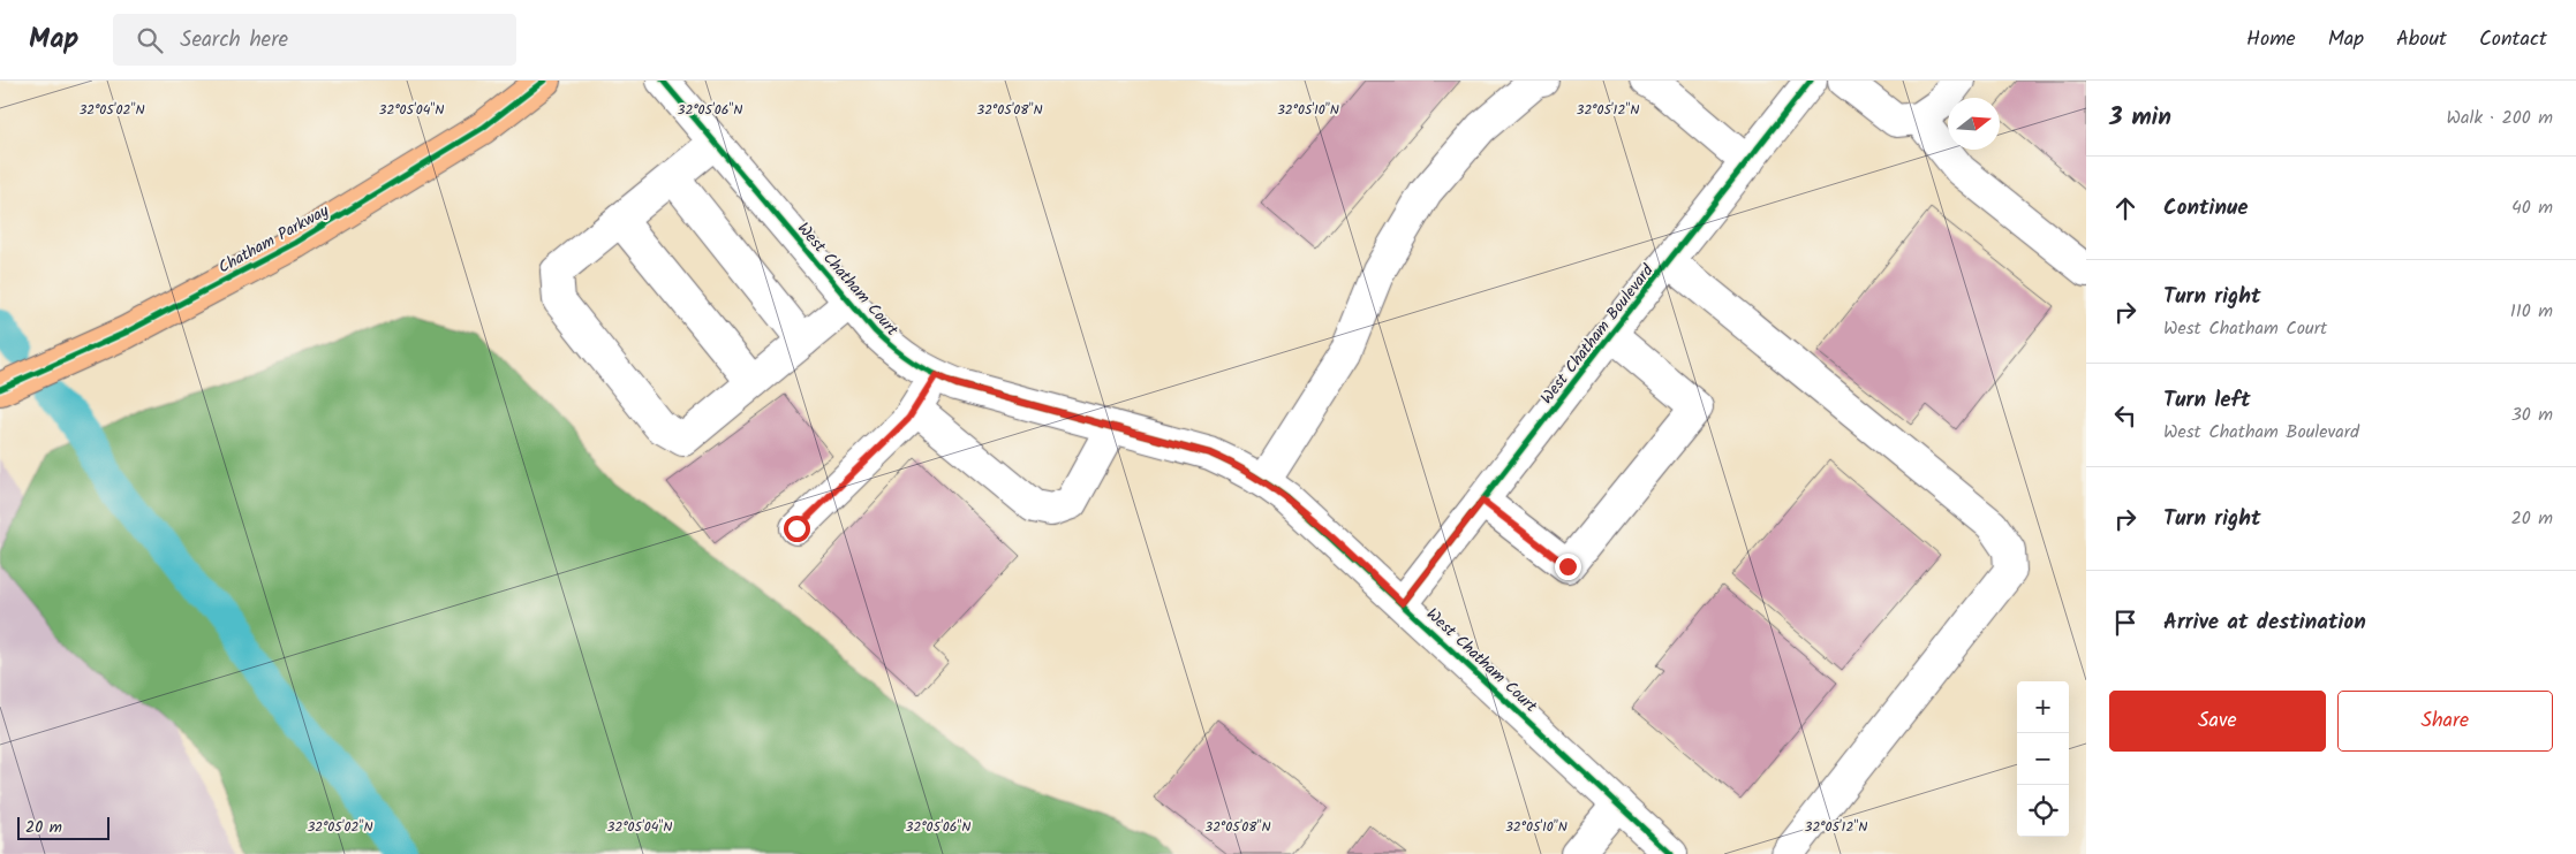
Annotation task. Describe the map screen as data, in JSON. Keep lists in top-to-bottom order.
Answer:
{
  "streets": {
    "main road": ["Chatham Parkway"],
    "street": ["West Chatham Court", "West Chatham Boulevard"]
  },
  "crossings": [
    ["West Chatham Court", "West Chatham Boulevard"]
  ],
  "scale_bar": "20 m",
  "north": "right",
  "page": {
    "header": "Map",
    "search": "Search here",
    "nav": [
      "Home",
      "Map",
      "About",
      "Contact"
    ],
    "heading": ["3 min", "Walk · 200 m"],
    "list": [
      ["Continue", "40 m"],
      ["Turn right", "West Chatham Court", "110 m"],
      ["Turn left", "West Chatham Boulevard", "30 m"],
      ["Turn right", "20 m"],
      "Arrive at destination"
    ],
    "buttons": ["Save", "Share"],
    "map_buttons": ["+", "−"],
    "scale": "20 m"
  },
  "coordinates": [
    "32°05'02\"N",
    "32°05'04\"N",
    "32°05'06\"N",
    "32°05'08\"N",
    "32°05'10\"N",
    "32°05'12\"N"
  ]
}
